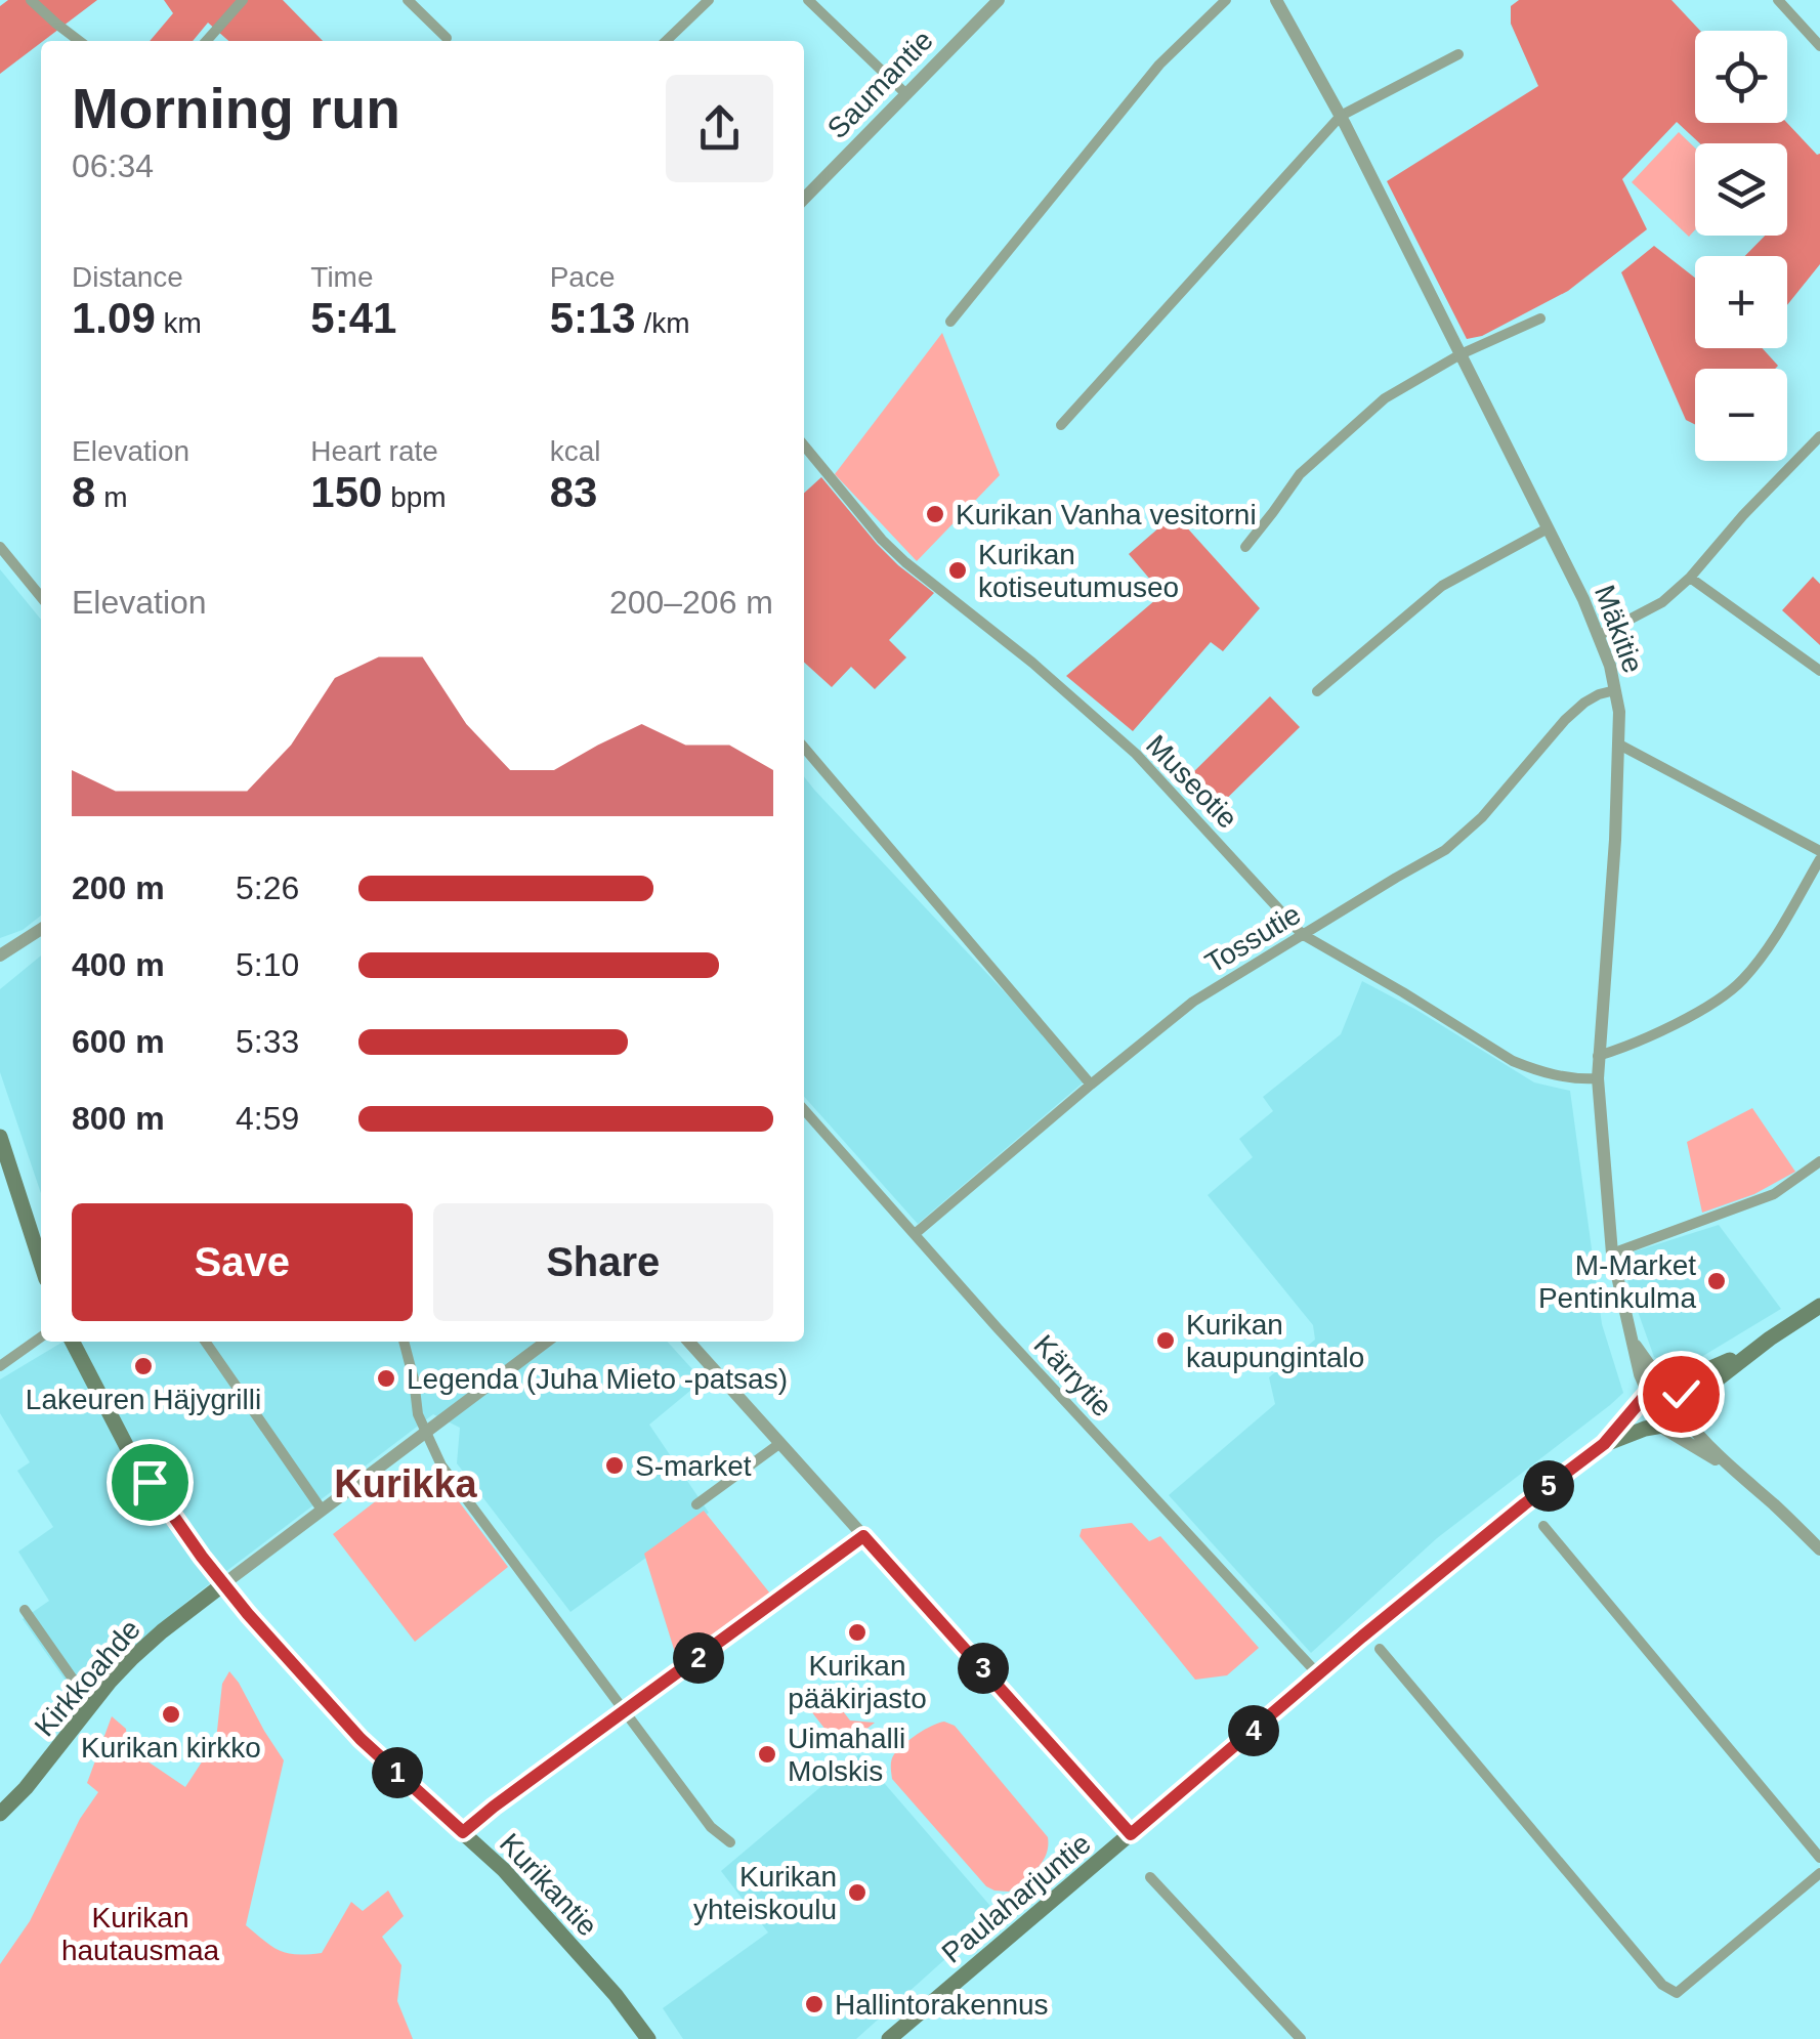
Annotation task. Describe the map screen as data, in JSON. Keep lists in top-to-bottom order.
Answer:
{
  "streets": {
    "main road": ["Kirkkoahde", "Kurikantie", "Paulaharjuntie"],
    "street": [
      "Saumantie",
      "Mäkitie",
      "Museotie",
      "Tossutie",
      "Kärrytie"
    ]
  },
  "crossings": [
    ["Mäkitie", "Museotie"],
    ["Mäkitie", "Tossutie"],
    ["Mäkitie", "Paulaharjuntie"],
    ["Museotie", "Tossutie"],
    ["Tossutie", "Kärrytie"],
    ["Kärrytie", "Paulaharjuntie"],
    ["Kirkkoahde", "Kurikantie"]
  ],
  "districts": ["Kurikka"],
  "parks": ["Kurikan hautausmaa"],
  "places": [
    "Kurikan Vanha vesitorni",
    "Kurikan kotiseutumuseo",
    "M-Market Pentinkulma",
    "Kurikan kaupungintalo",
    "Lakeuren Häjygrilli",
    "Legenda (Juha Mieto -patsas)",
    "S-market",
    "Kurikan pääkirjasto",
    "Kurikan kirkko",
    "Uimahalli Molskis",
    "Kurikan yhteiskoulu",
    "Hallintorakennus"
  ],
  "page": {
    "map_buttons": ["+", "−"],
    "heading": ["Morning run", "06:34"],
    "stats": [
      ["Distance", "1.09 km"],
      ["Time", "5:41"],
      ["Pace", "5:13 /km"],
      ["Elevation", "8 m"],
      ["Heart rate", "150 bpm"],
      ["kcal", "83"]
    ],
    "chart": ["Elevation", "200–206 m"],
    "list": [
      {
        "name": "200 m",
        "note": "5:26"
      },
      {
        "name": "400 m",
        "note": "5:10"
      },
      {
        "name": "600 m",
        "note": "5:33"
      },
      {
        "name": "800 m",
        "note": "4:59"
      }
    ],
    "buttons": ["Save", "Share"],
    "pins": [
      "5",
      "2",
      "3",
      "4",
      "1"
    ]
  }
}
